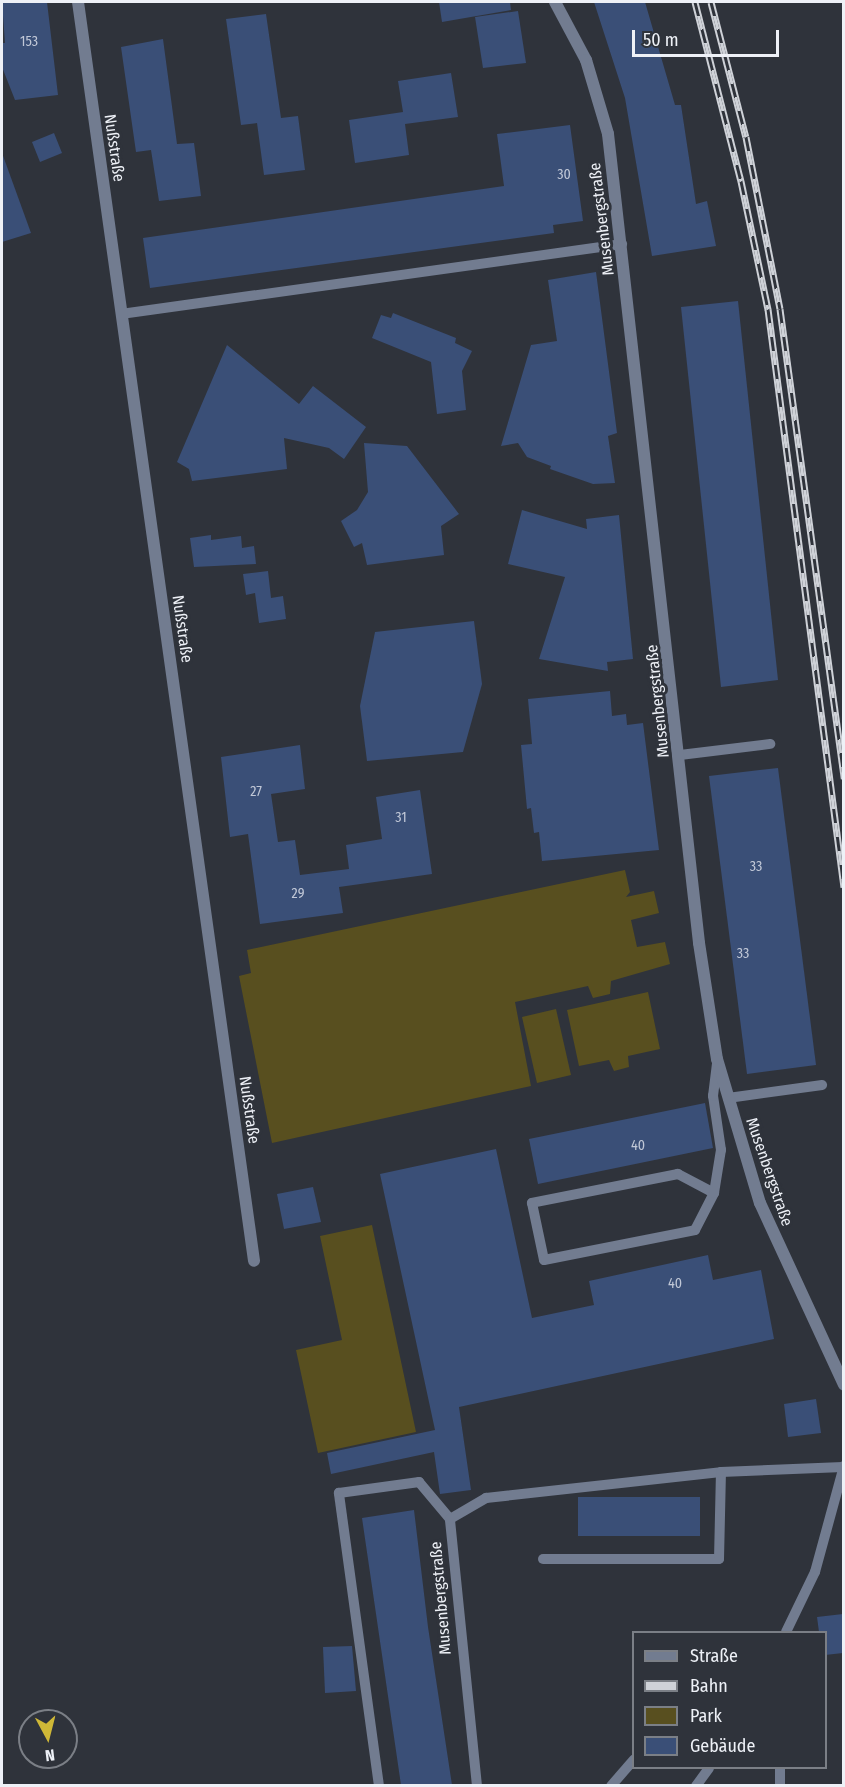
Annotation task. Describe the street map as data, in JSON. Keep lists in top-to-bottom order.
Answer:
{
  "streets": {
    "street": ["Nußstraße", "Musenbergstraße"]
  },
  "house_numbers": [
    "153",
    "30",
    "27",
    "31",
    "33",
    "29",
    "33",
    "40",
    "40"
  ],
  "legend": [
    "Straße",
    "Bahn",
    "Park",
    "Gebäude"
  ],
  "scale_bar": "50 m",
  "north": "bottom"
}
